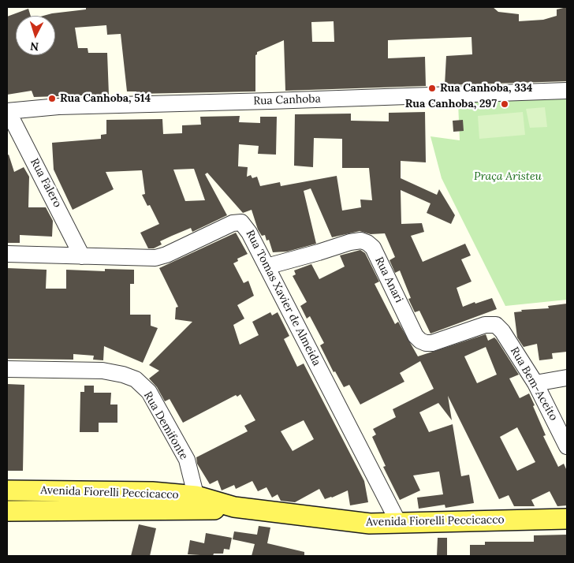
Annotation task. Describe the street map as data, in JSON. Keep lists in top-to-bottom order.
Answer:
{
  "streets": {
    "main road": ["Avenida Fiorelli Peccicacco"],
    "street": [
      "Rua Canhoba",
      "Rua Falero",
      "Rua Anari",
      "Rua Tomas Xavier de Almeida",
      "Rua Bem-Aceito",
      "Rua Demifonte"
    ]
  },
  "crossings": [
    ["Rua Canhoba", "Rua Falero"],
    ["Rua Falero", "Rua Tomas Xavier de Almeida"],
    ["Rua Anari", "Rua Tomas Xavier de Almeida"],
    ["Rua Anari", "Rua Bem-Aceito"],
    ["Rua Tomas Xavier de Almeida", "Avenida Fiorelli Peccicacco"],
    ["Rua Demifonte", "Avenida Fiorelli Peccicacco"]
  ],
  "parks": ["Praça Aristeu"],
  "places": ["Rua Canhoba, 334", "Rua Canhoba, 514", "Rua Canhoba, 297"],
  "north": "bottom"
}
